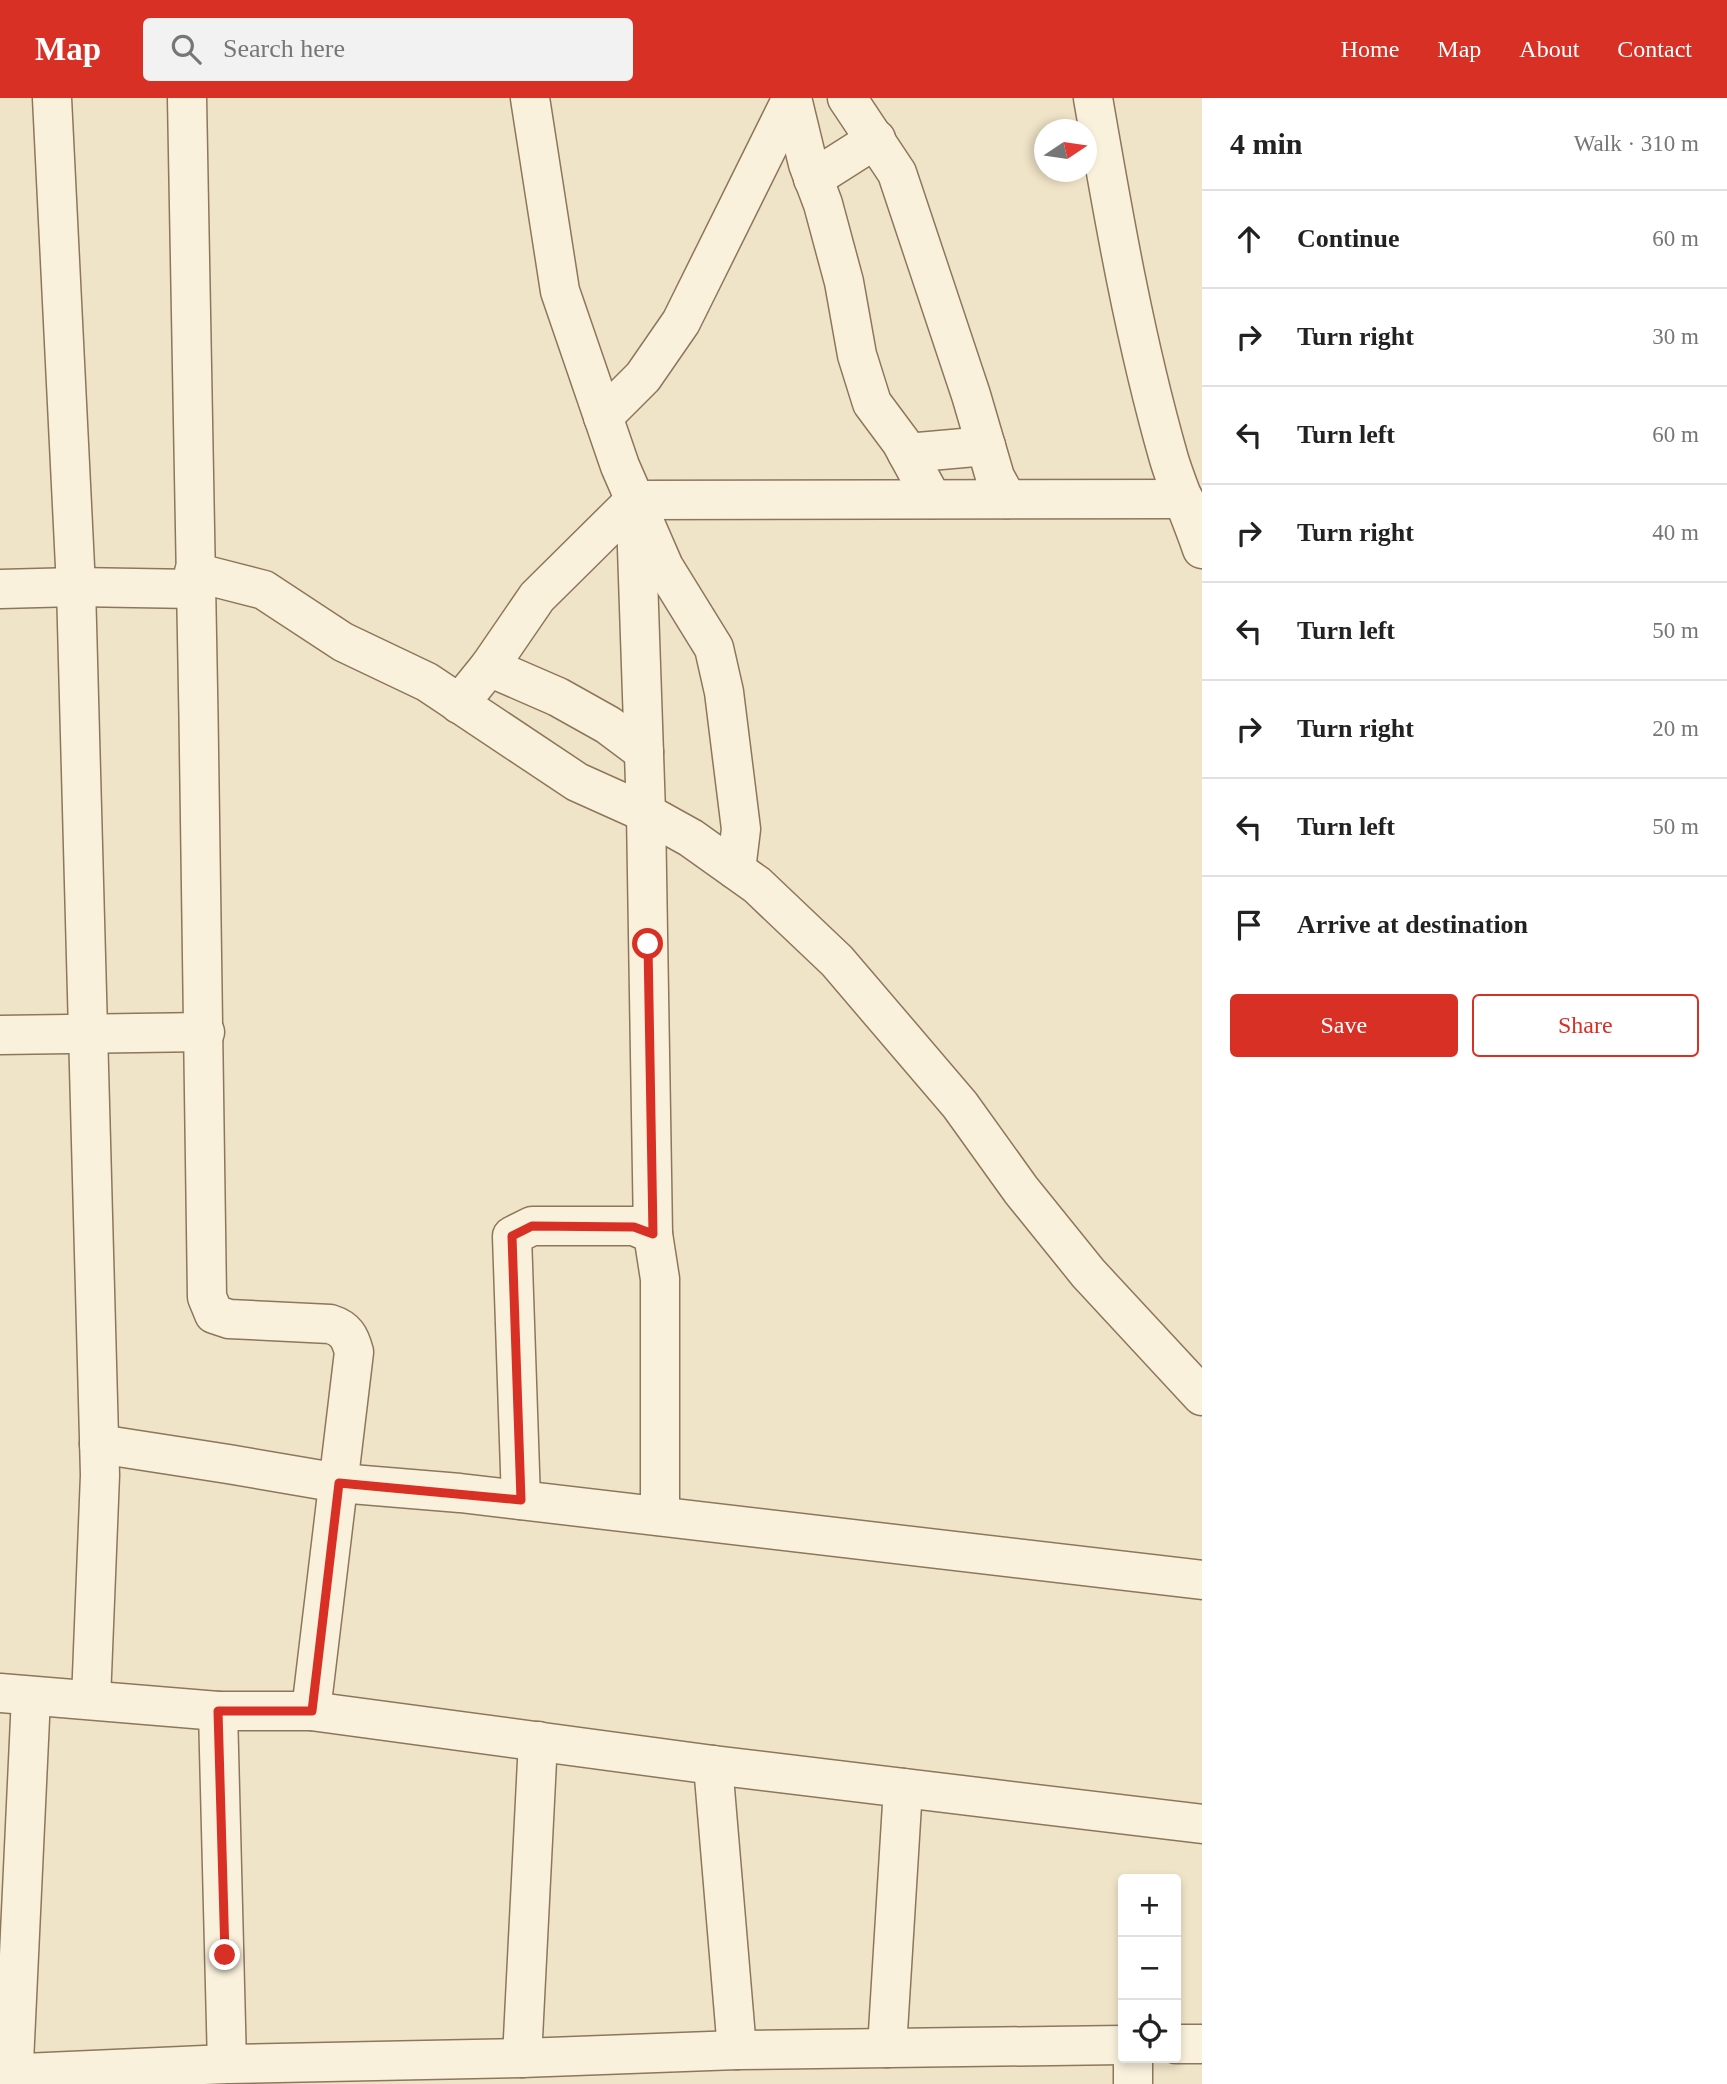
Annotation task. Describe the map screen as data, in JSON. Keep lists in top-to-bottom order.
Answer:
{
  "north": "right",
  "page": {
    "header": "Map",
    "search": "Search here",
    "nav": [
      "Home",
      "Map",
      "About",
      "Contact"
    ],
    "heading": ["4 min", "Walk · 310 m"],
    "list": [
      ["Continue", "60 m"],
      ["Turn right", "30 m"],
      ["Turn left", "60 m"],
      ["Turn right", "40 m"],
      ["Turn left", "50 m"],
      ["Turn right", "20 m"],
      ["Turn left", "50 m"],
      "Arrive at destination"
    ],
    "buttons": ["Save", "Share"],
    "map_buttons": ["+", "−"]
  }
}
